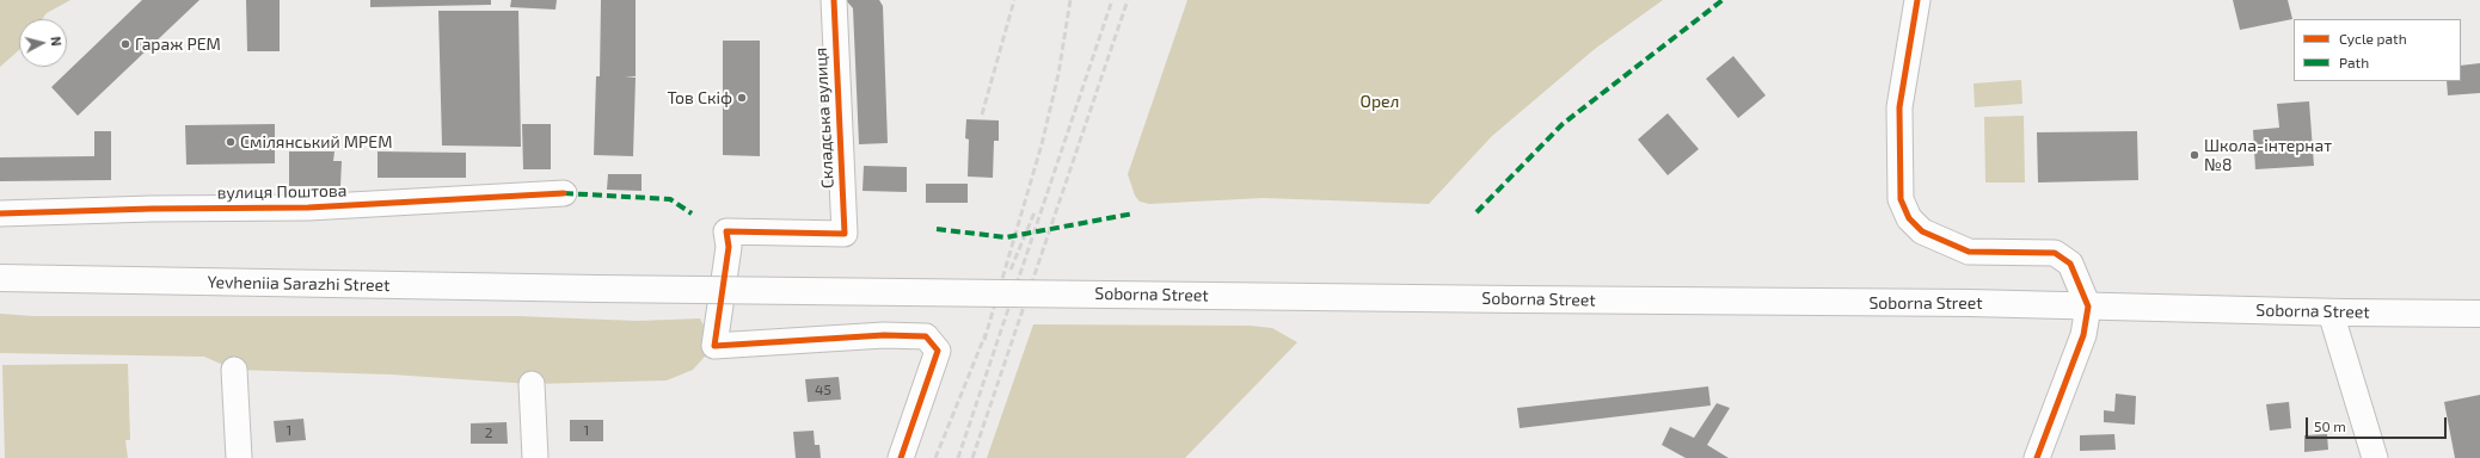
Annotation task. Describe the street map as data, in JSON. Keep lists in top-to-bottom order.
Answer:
{
  "streets": {
    "main road": ["Yevheniia Sarazhi Street", "Soborna Street"],
    "street": ["Складська вулиця", "вулиця Поштова"]
  },
  "crossings": [
    ["Yevheniia Sarazhi Street", "Soborna Street"]
  ],
  "parks": ["Орел"],
  "places": [
    "Гараж РЕМ",
    "Тов Скіф",
    "Смілянський МРЕМ",
    "Школа-інтернат №8"
  ],
  "house_numbers": [
    "45",
    "1",
    "1",
    "2"
  ],
  "legend": ["Cycle path", "Path"],
  "scale_bar": "50 m",
  "north": "right"
}
